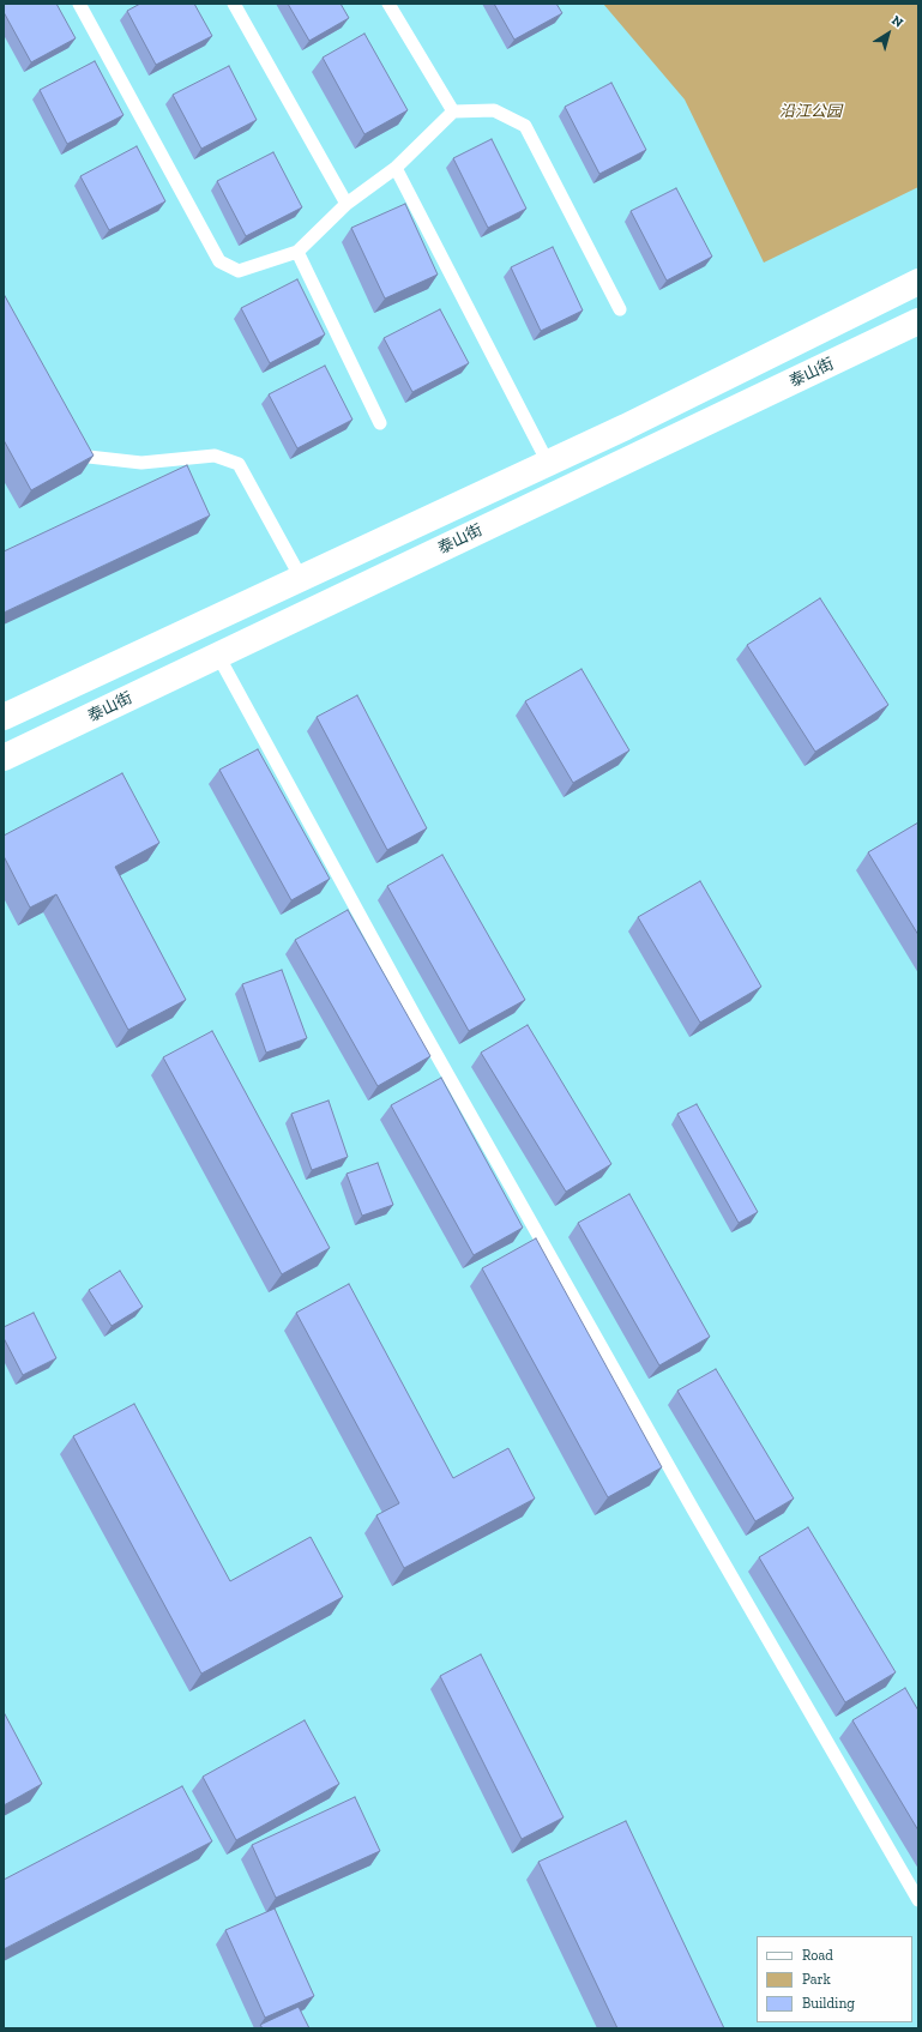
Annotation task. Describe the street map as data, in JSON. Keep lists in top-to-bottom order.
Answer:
{
  "streets": {
    "main road": ["泰山街"]
  },
  "parks": ["沿江公园"],
  "legend": ["Road", "Park", "Building"],
  "north": "top right"
}
